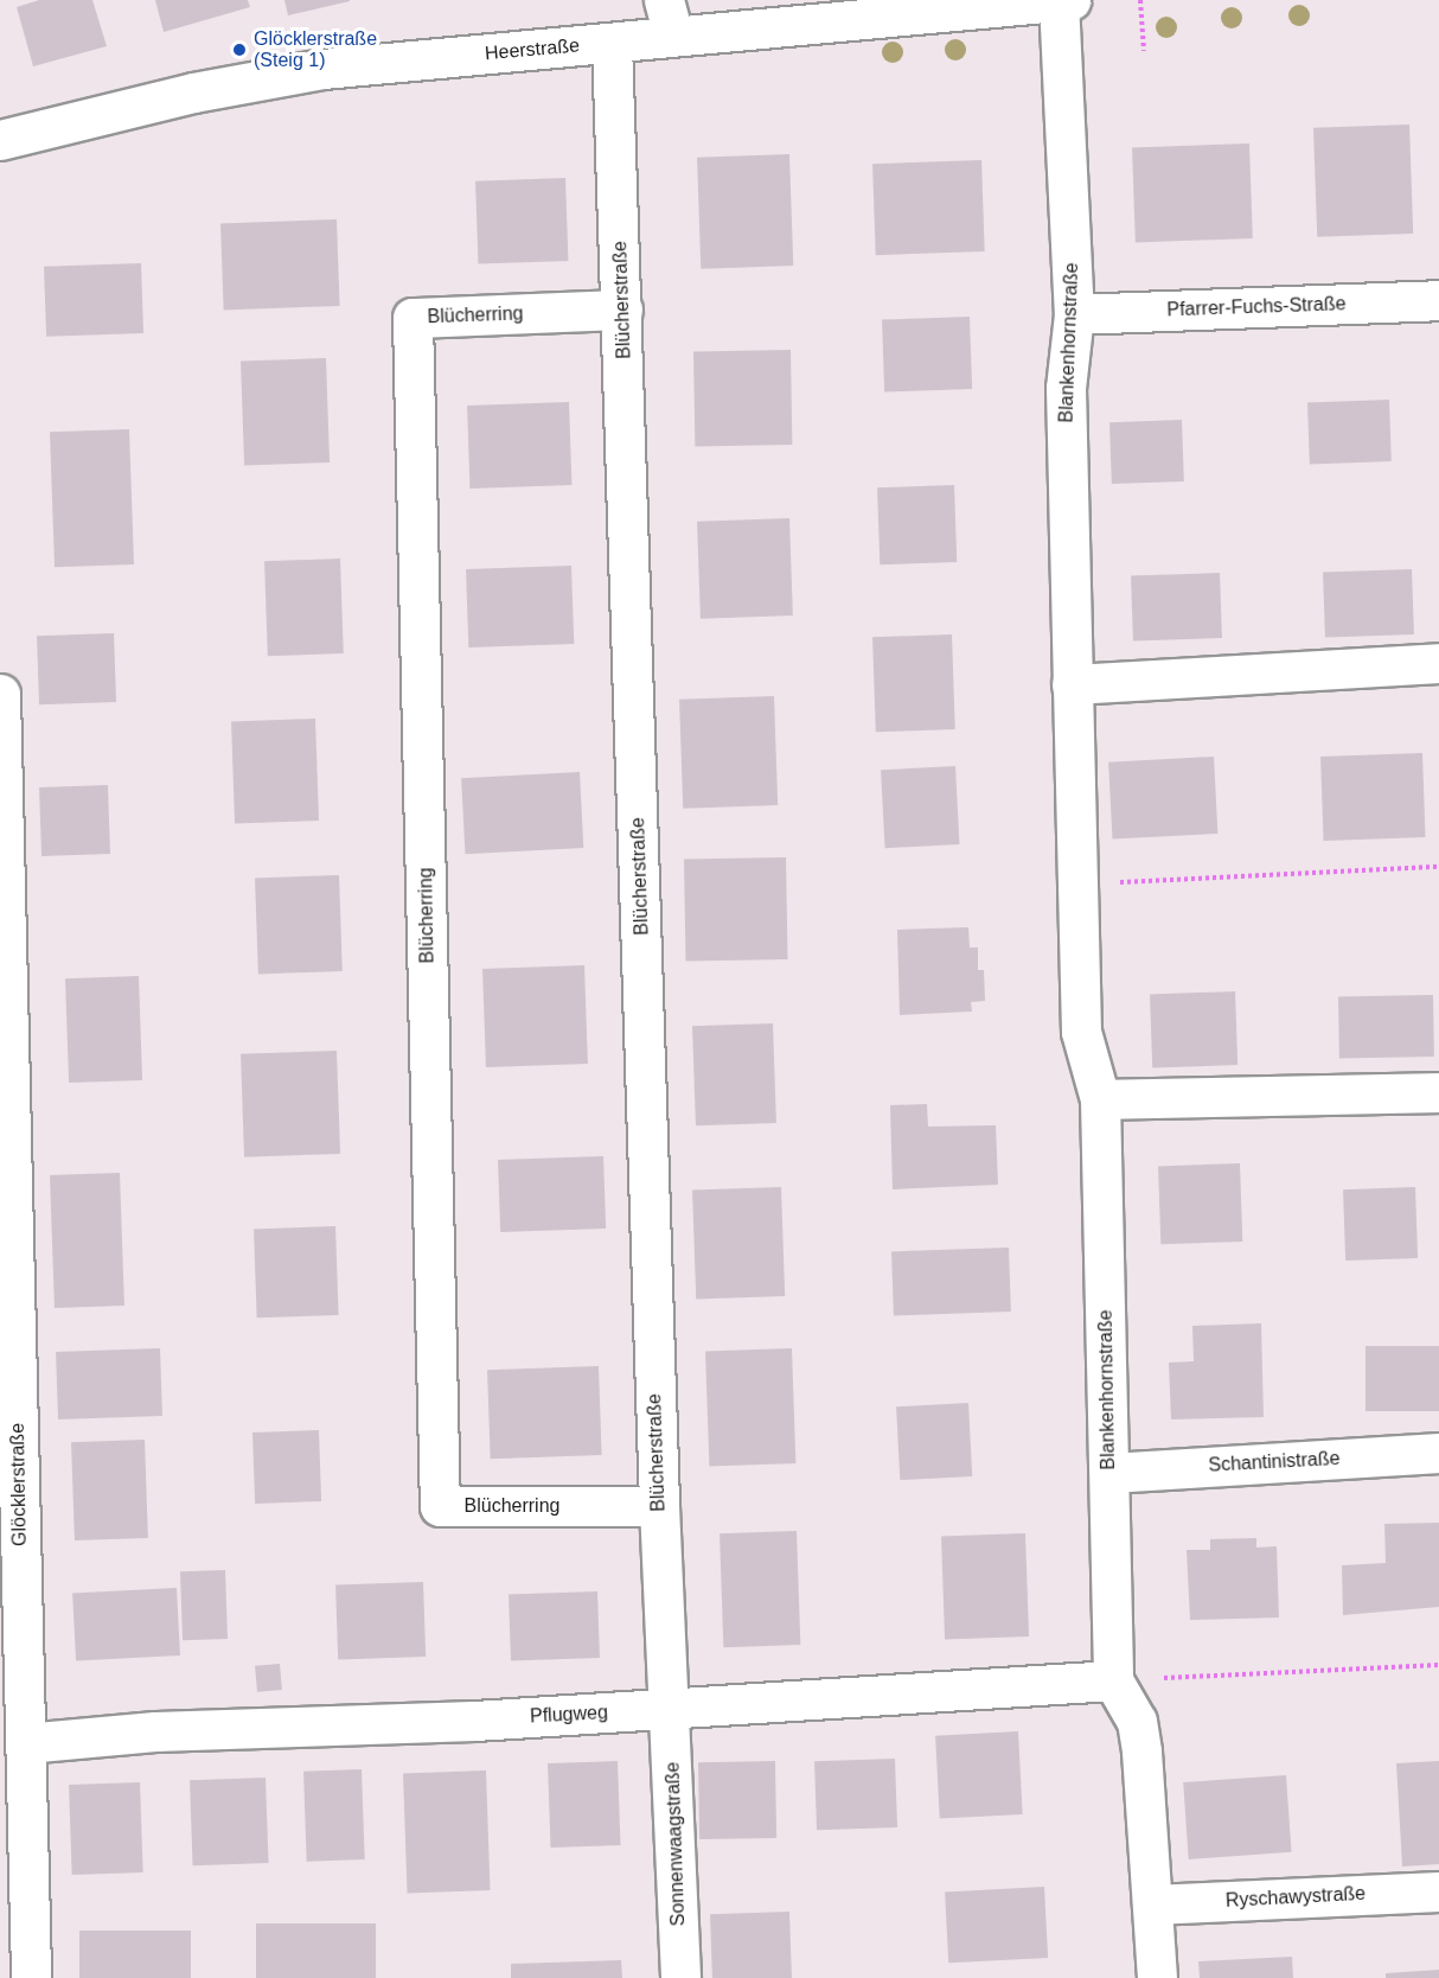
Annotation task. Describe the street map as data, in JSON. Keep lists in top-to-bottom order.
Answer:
{
  "streets": {
    "street": [
      "Heerstraße",
      "Blücherstraße",
      "Pfarrer-Fuchs-Straße",
      "Blücherring",
      "Blankenhornstraße",
      "Schantinistraße",
      "Glöcklerstraße",
      "Pflugweg",
      "Sonnenwaagstraße",
      "Ryschawystraße"
    ]
  },
  "crossings": [
    ["Heerstraße", "Blücherstraße"],
    ["Heerstraße", "Blankenhornstraße"],
    ["Blücherstraße", "Blücherring"],
    ["Blücherstraße", "Pflugweg"],
    ["Blücherstraße", "Sonnenwaagstraße"],
    ["Pfarrer-Fuchs-Straße", "Blankenhornstraße"],
    ["Blankenhornstraße", "Schantinistraße"],
    ["Blankenhornstraße", "Pflugweg"],
    ["Glöcklerstraße", "Pflugweg"],
    ["Pflugweg", "Sonnenwaagstraße"]
  ],
  "places": ["Glöcklerstraße (Steig 1)"]
}
